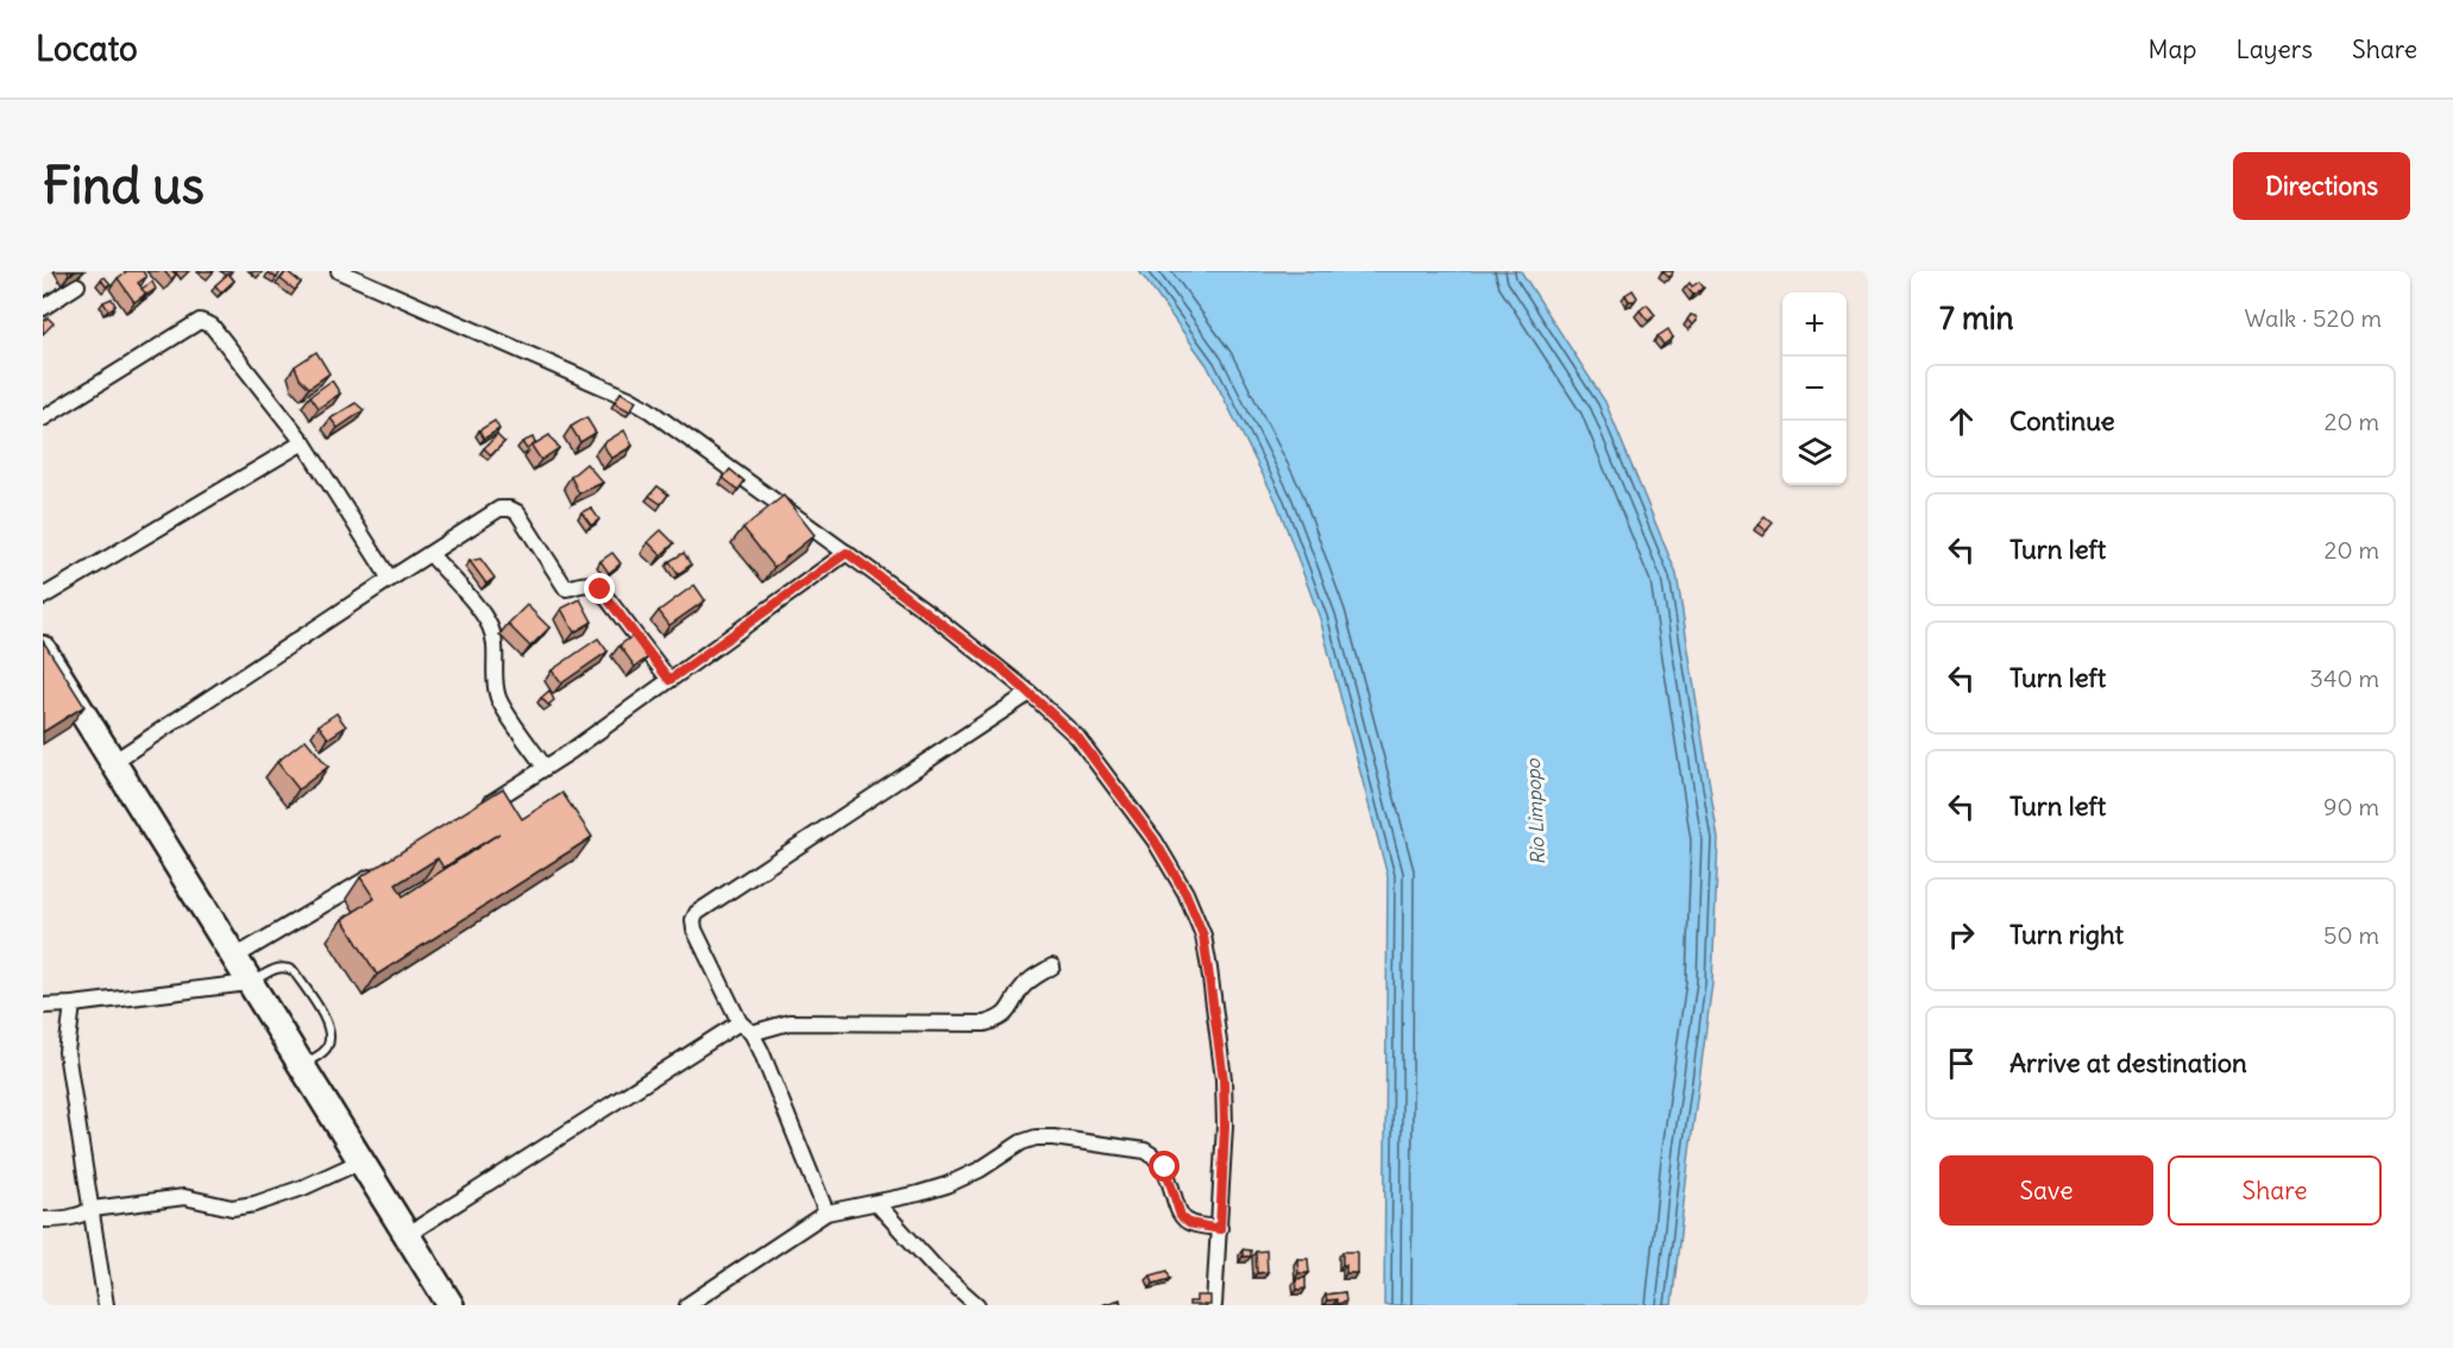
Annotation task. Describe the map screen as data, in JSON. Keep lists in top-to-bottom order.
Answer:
{
  "water": ["Rio Limpopo"],
  "page": {
    "header": "Locato",
    "nav": ["Map", "Layers", "Share"],
    "buttons": [
      "Directions",
      ["Save", "Share"]
    ],
    "title": "Find us",
    "heading": ["7 min", "Walk · 520 m"],
    "map_buttons": ["+", "−"],
    "list": [
      ["Continue", "20 m"],
      ["Turn left", "20 m"],
      ["Turn left", "340 m"],
      ["Turn left", "90 m"],
      ["Turn right", "50 m"],
      "Arrive at destination"
    ]
  }
}
